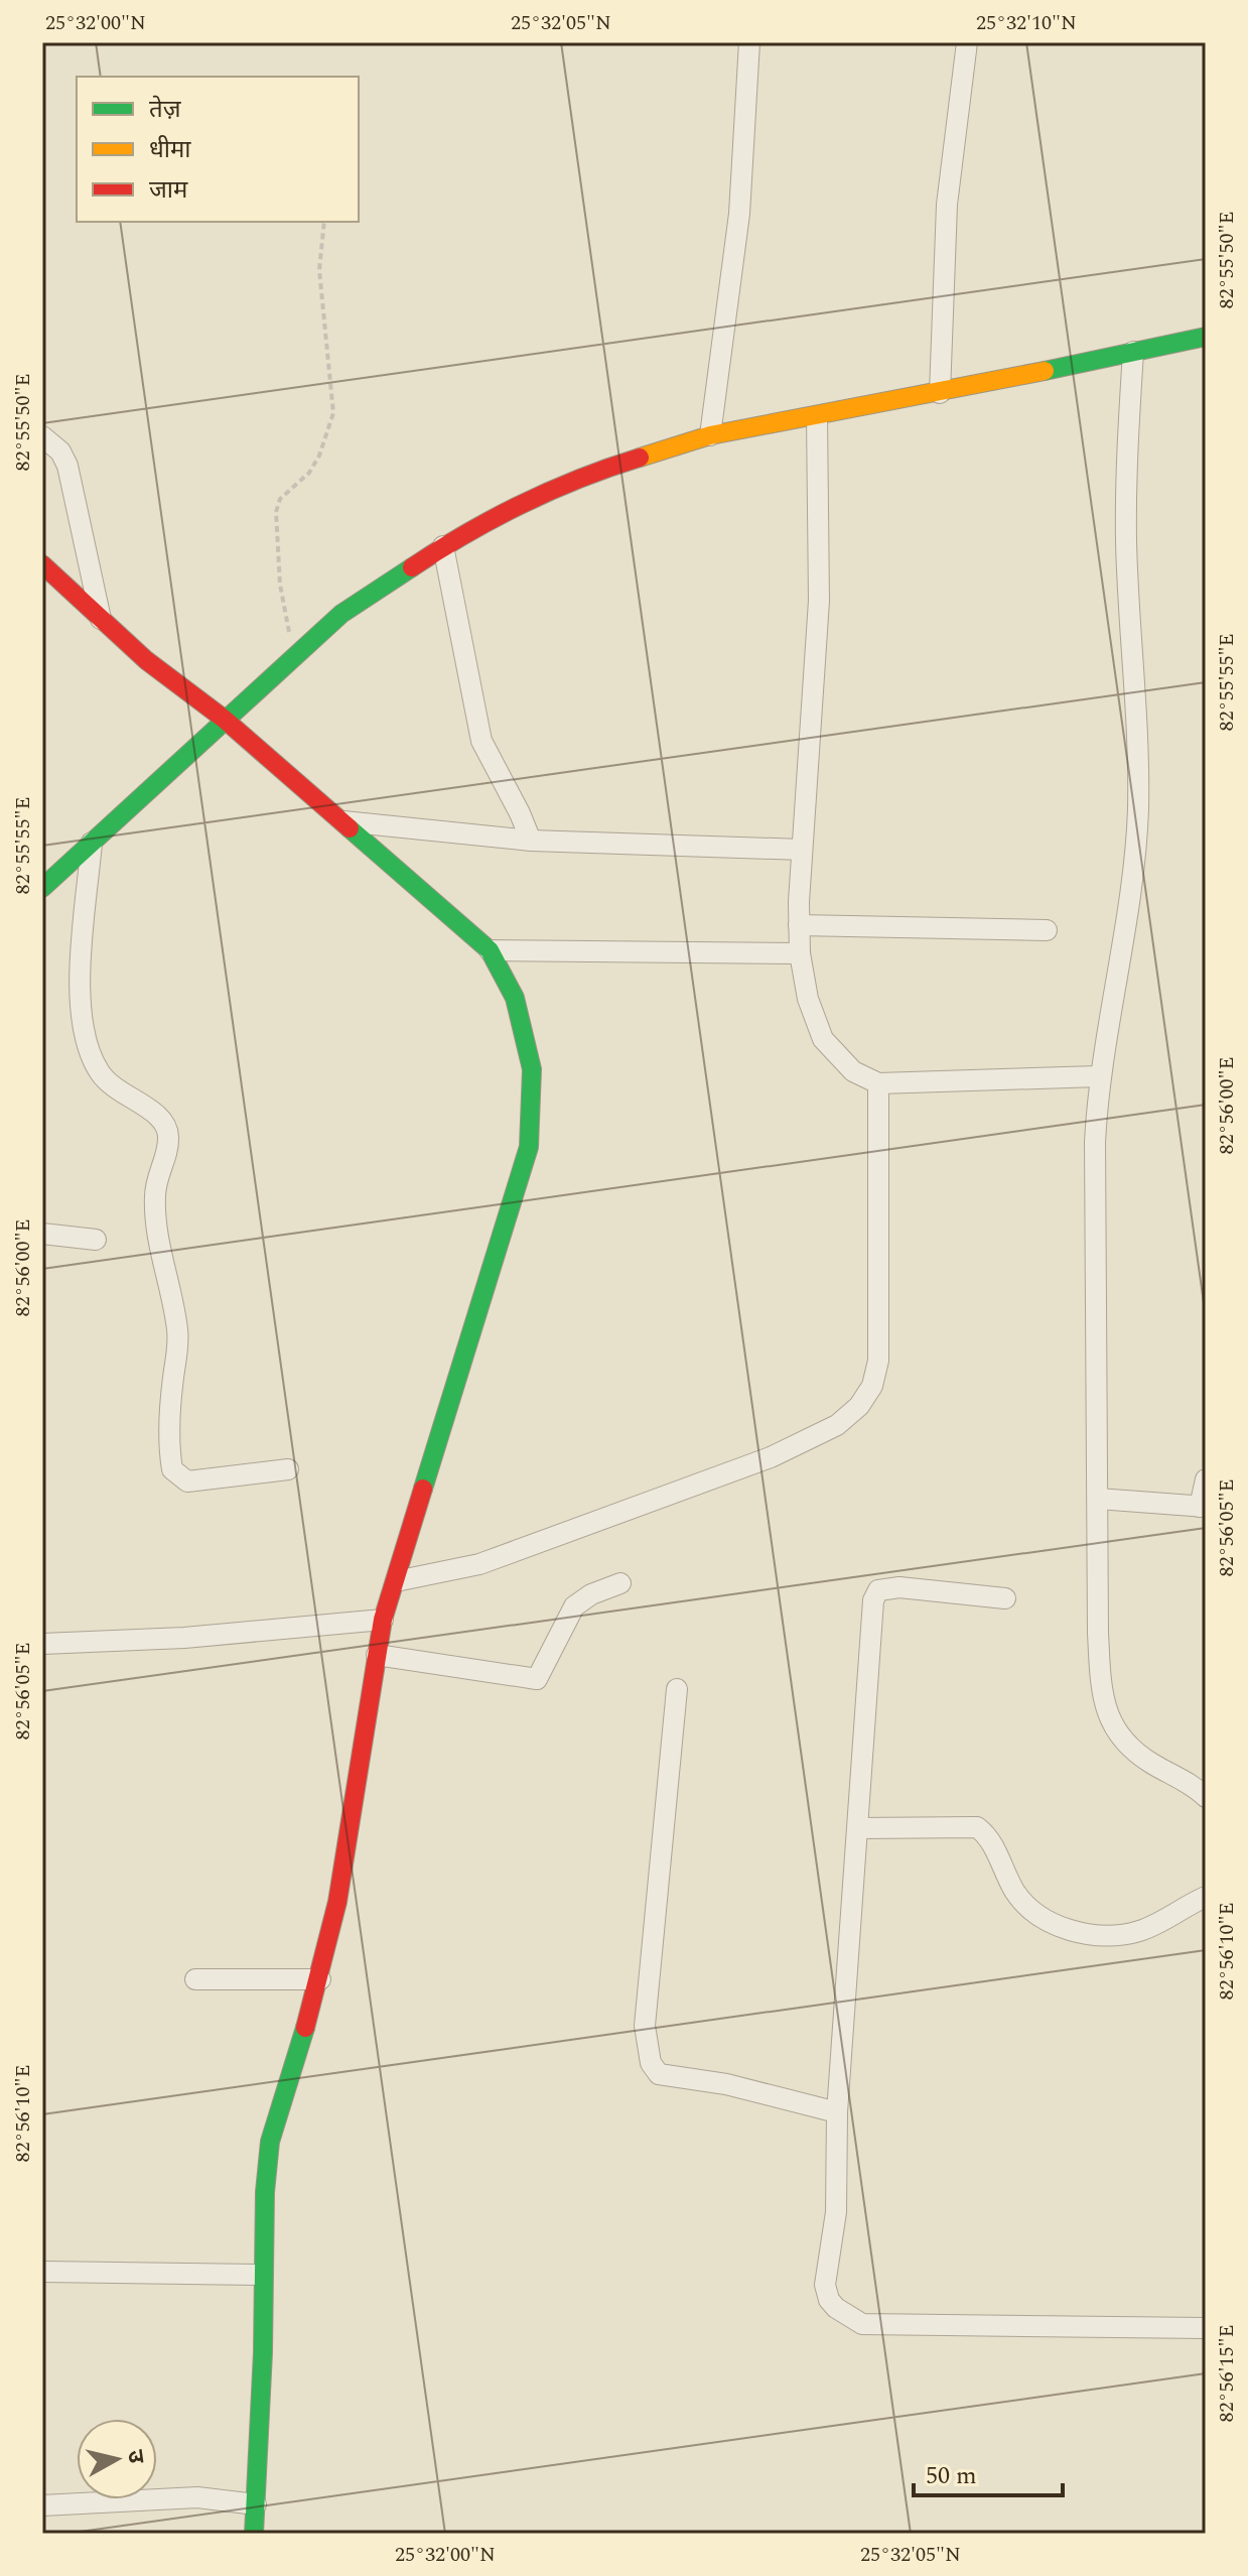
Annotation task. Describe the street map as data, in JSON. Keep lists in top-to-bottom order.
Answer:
{
  "legend": ["तेज़", "धीमा", "जाम"],
  "scale_bar": "50 m",
  "north": "right",
  "coordinates": [
    "25°32'00\"N",
    "25°32'05\"N",
    "25°32'10\"N",
    "82°55'50\"E",
    "82°55'55\"E",
    "82°56'00\"E",
    "82°56'05\"E",
    "82°56'10\"E",
    "82°56'15\"E"
  ]
}
